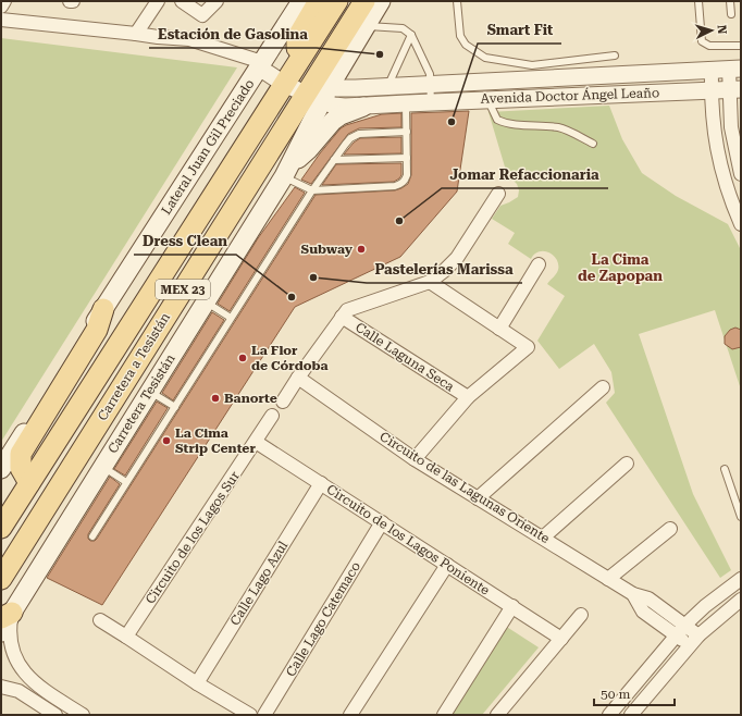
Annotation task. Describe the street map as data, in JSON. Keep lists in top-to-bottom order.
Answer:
{
  "streets": {
    "main road": [
      "Lateral Juan Gil Preciado",
      "MEX 23",
      "Carretera a Tesistán",
      "Carretera Tesistán"
    ],
    "street": [
      "Avenida Doctor Ángel Leaño",
      "Calle Laguna Seca",
      "Circuito de las Lagunas Oriente",
      "Circuito de los Lagos Sur",
      "Circuito de los Lagos Poniente",
      "Calle Lago Azul",
      "Calle Lago Catemaco"
    ]
  },
  "crossings": [
    ["Avenida Doctor Ángel Leaño", "Carretera a Tesistán"],
    ["Circuito de los Lagos Sur", "Circuito de los Lagos Poniente"],
    ["Circuito de los Lagos Poniente", "Calle Lago Azul"],
    ["Circuito de los Lagos Poniente", "Calle Lago Catemaco"]
  ],
  "districts": ["La Cima de Zapopan"],
  "places": [
    "Estación de Gasolina",
    "Smart Fit",
    "Jomar Refaccionaria",
    "Subway",
    "Pastelerías Marissa",
    "Dress Clean",
    "La Flor de Córdoba",
    "Banorte",
    "La Cima Strip Center"
  ],
  "scale_bar": "50 m",
  "north": "right"
}
